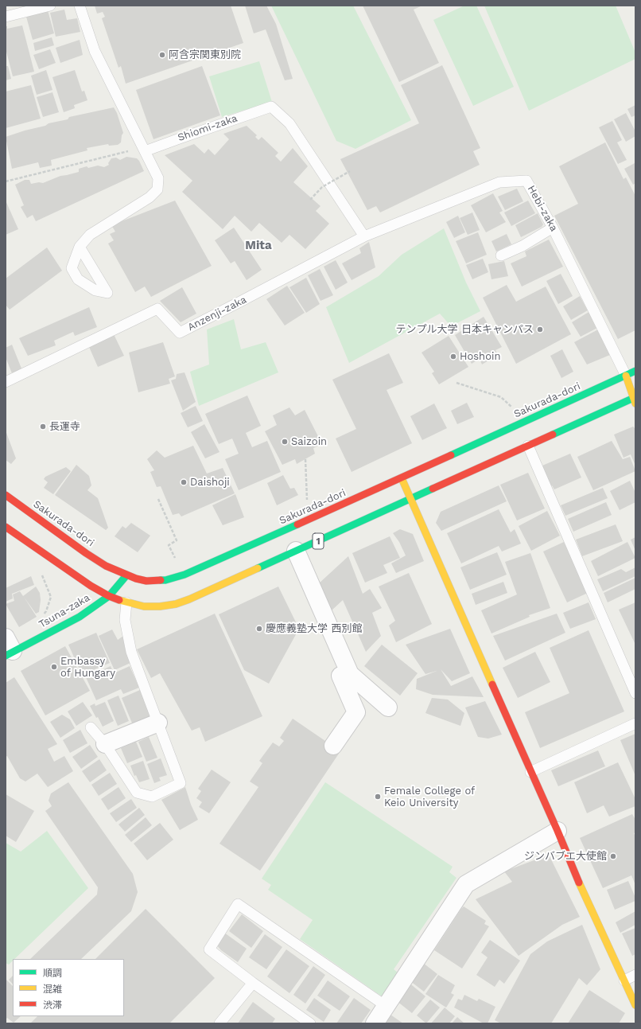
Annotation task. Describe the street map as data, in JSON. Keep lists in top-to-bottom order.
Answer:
{
  "streets": {
    "main road": ["Sakurada-dori", "1", "Tsuna-zaka"],
    "lane": ["Shiomi-zaka", "Hebi-zaka", "Anzenji-zaka"]
  },
  "crossings": [
    ["Shiomi-zaka", "Hebi-zaka"],
    ["Shiomi-zaka", "Anzenji-zaka"],
    ["Hebi-zaka", "Anzenji-zaka"],
    ["Hebi-zaka", "Sakurada-dori"],
    ["Sakurada-dori", "Tsuna-zaka"],
    ["1", "Tsuna-zaka"]
  ],
  "districts": ["Mita"],
  "places": [
    "阿含宗関東別院",
    "テンプル大学 日本キャンパス",
    "Hoshoin",
    "長運寺",
    "Saizoin",
    "Daishoji",
    "慶應義塾大学 西別館",
    "Embassy of Hungary",
    "Female College of Keio University",
    "ジンバブエ大使館"
  ],
  "legend": ["順調", "混雑", "渋滞"]
}
